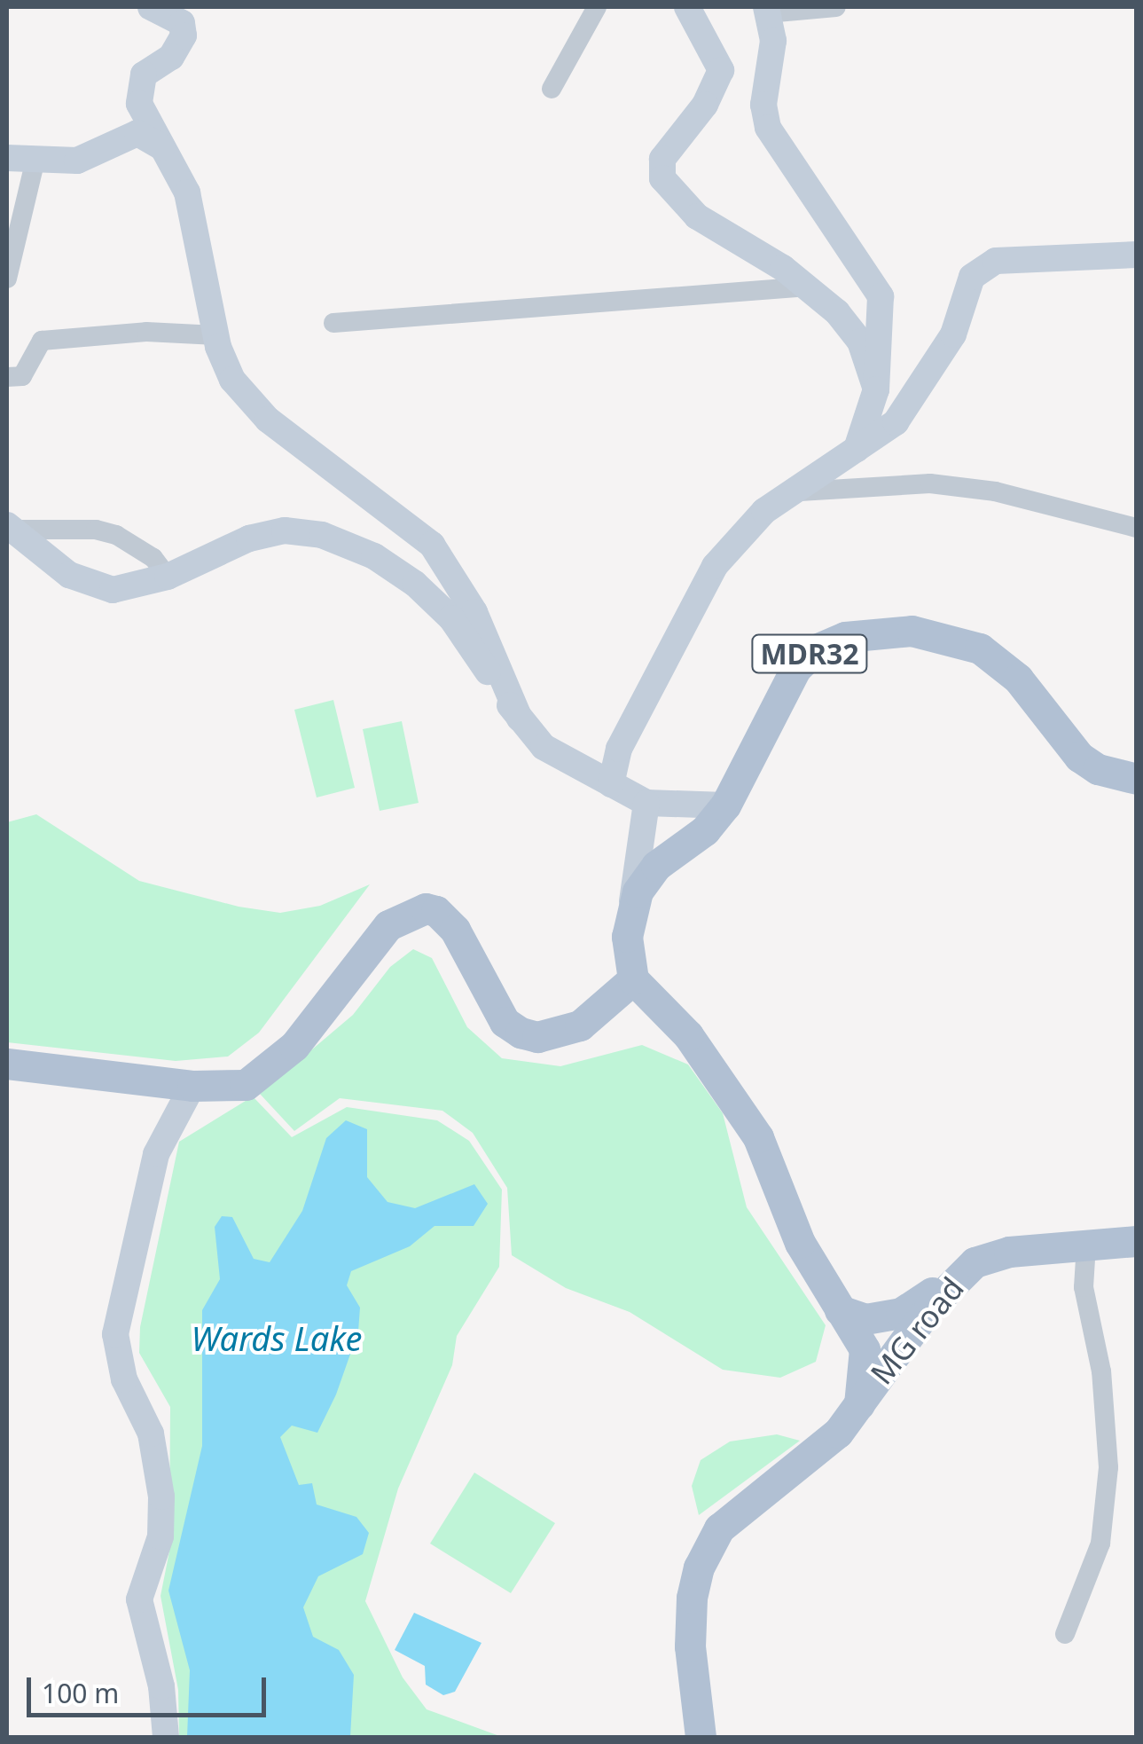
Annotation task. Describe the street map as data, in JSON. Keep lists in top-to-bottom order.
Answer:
{
  "streets": {
    "main road": ["MDR32", "MG road"]
  },
  "water": ["Wards Lake"],
  "scale_bar": "100 m"
}
